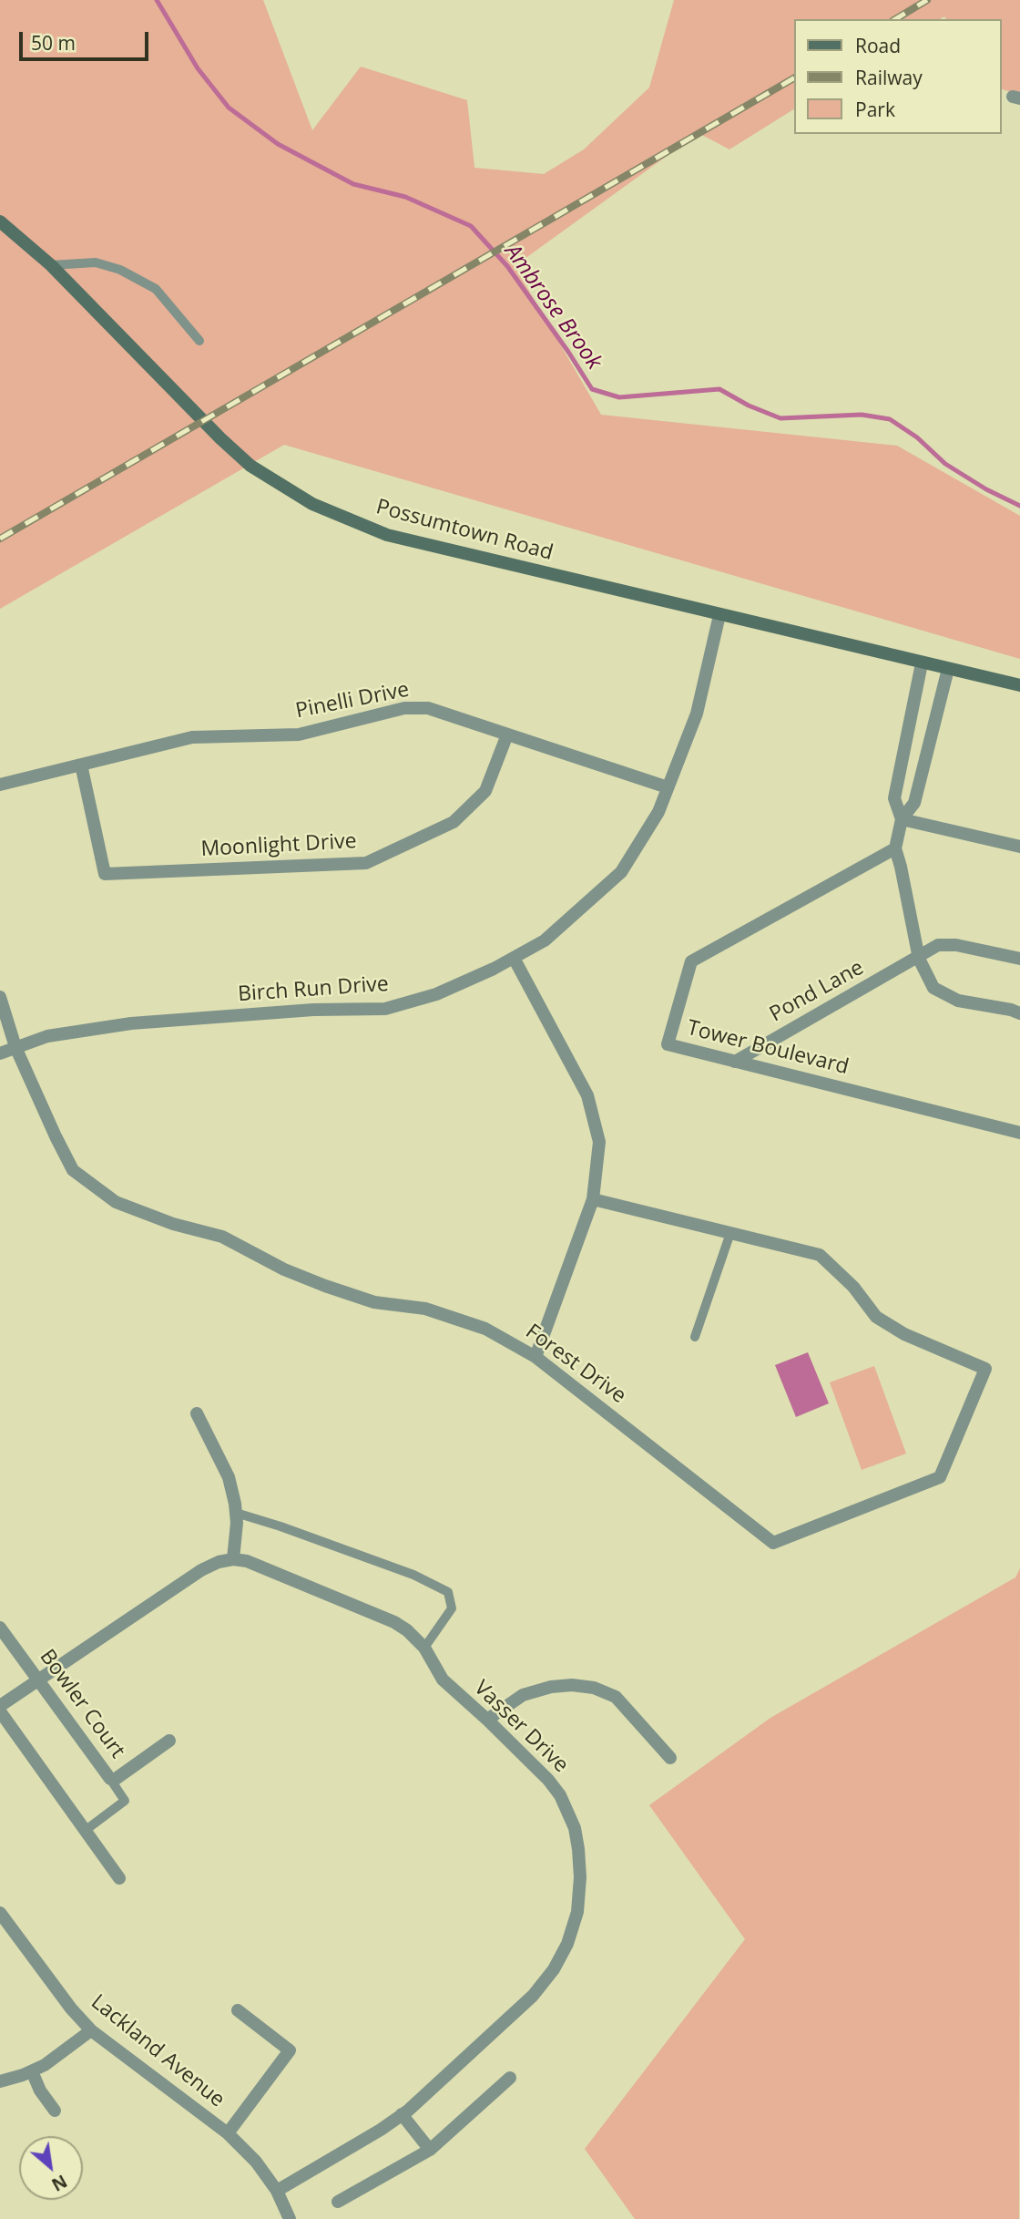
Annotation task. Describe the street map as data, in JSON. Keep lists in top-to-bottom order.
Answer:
{
  "streets": {
    "main road": ["Possumtown Road"],
    "street": [
      "Pinelli Drive",
      "Moonlight Drive",
      "Birch Run Drive",
      "Pond Lane",
      "Tower Boulevard",
      "Forest Drive",
      "Bowler Court",
      "Vasser Drive",
      "Lackland Avenue"
    ]
  },
  "crossings": [
    ["Possumtown Road", "Birch Run Drive"],
    ["Pinelli Drive", "Moonlight Drive"],
    ["Pinelli Drive", "Birch Run Drive"],
    ["Birch Run Drive", "Forest Drive"],
    ["Pond Lane", "Tower Boulevard"],
    ["Vasser Drive", "Lackland Avenue"]
  ],
  "water": ["Ambrose Brook"],
  "legend": ["Road", "Railway", "Park"],
  "scale_bar": "50 m",
  "north": "bottom right"
}
